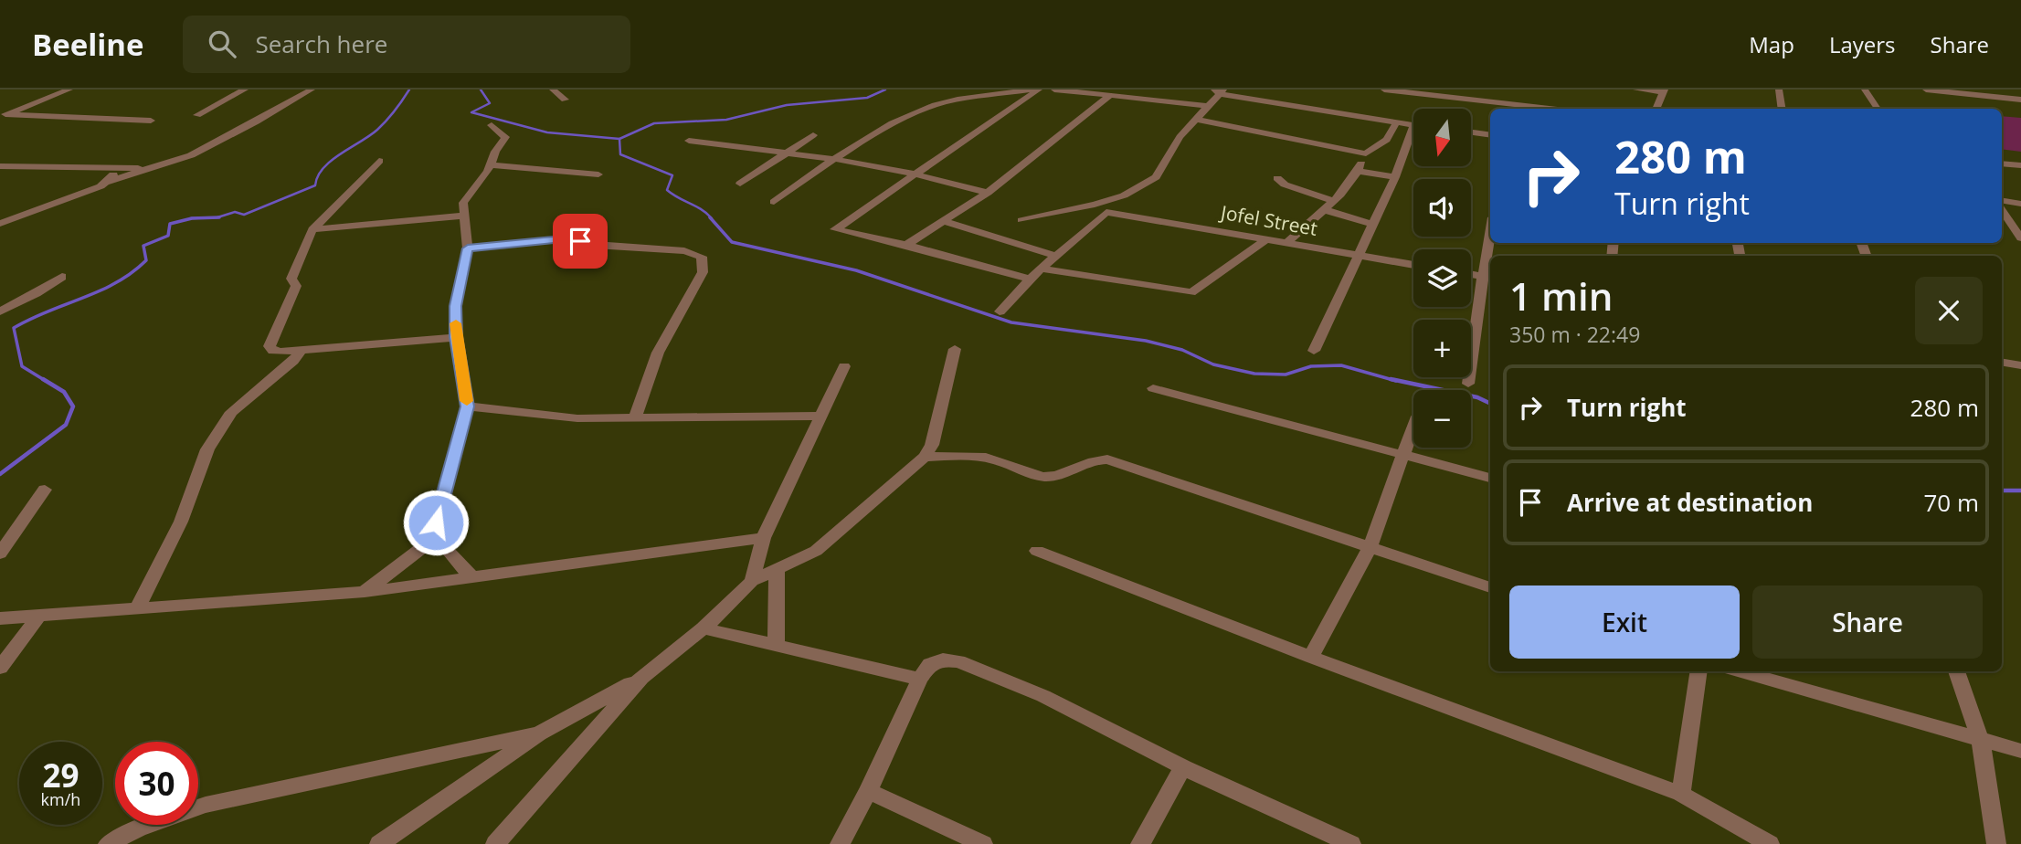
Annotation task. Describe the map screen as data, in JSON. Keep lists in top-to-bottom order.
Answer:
{
  "streets": {
    "street": ["Jofel Street"]
  },
  "north": "bottom",
  "page": {
    "header": "Beeline",
    "search": "Search here",
    "nav": ["Map", "Layers", "Share"],
    "map_buttons": ["+", "−"],
    "turn": ["280 m", "Turn right"],
    "heading": ["1 min", "350 m · 22:49"],
    "list": [
      {
        "name": "Turn right",
        "value": "280 m"
      },
      {
        "name": "Arrive at destination",
        "value": "70 m"
      }
    ],
    "buttons": ["Exit", "Share"],
    "speed": "29 km/h",
    "limit": "30"
  }
}
